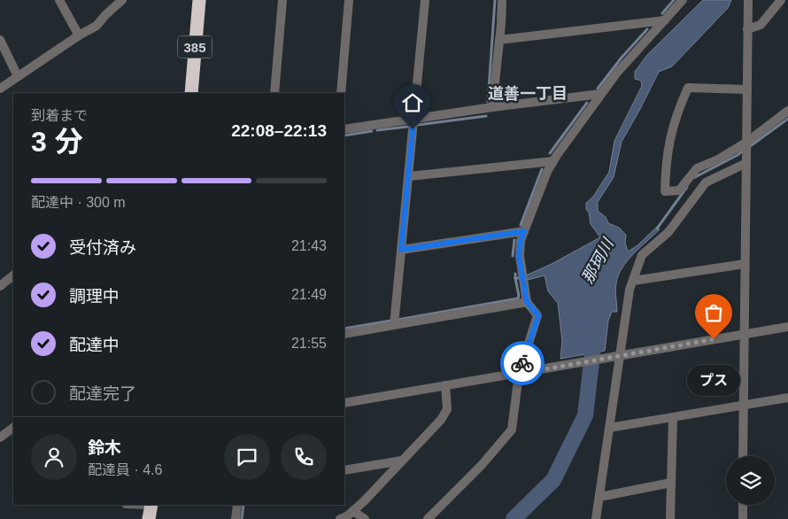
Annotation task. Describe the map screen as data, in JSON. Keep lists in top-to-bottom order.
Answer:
{
  "streets": {
    "highway": ["385"]
  },
  "districts": ["道善一丁目"],
  "water": ["那珂川"],
  "places": ["プス"],
  "page": {
    "heading": ["3 分", "到着まで", "22:08–22:13"],
    "panel": ["鈴木", "配達員 · 4.6"],
    "bar": "配達中 · 300 m",
    "list": [
      ["受付済み", "21:43"],
      ["調理中", "21:49"],
      ["配達中", "21:55"],
      "配達完了"
    ],
    "bubble": "プス"
  }
}
